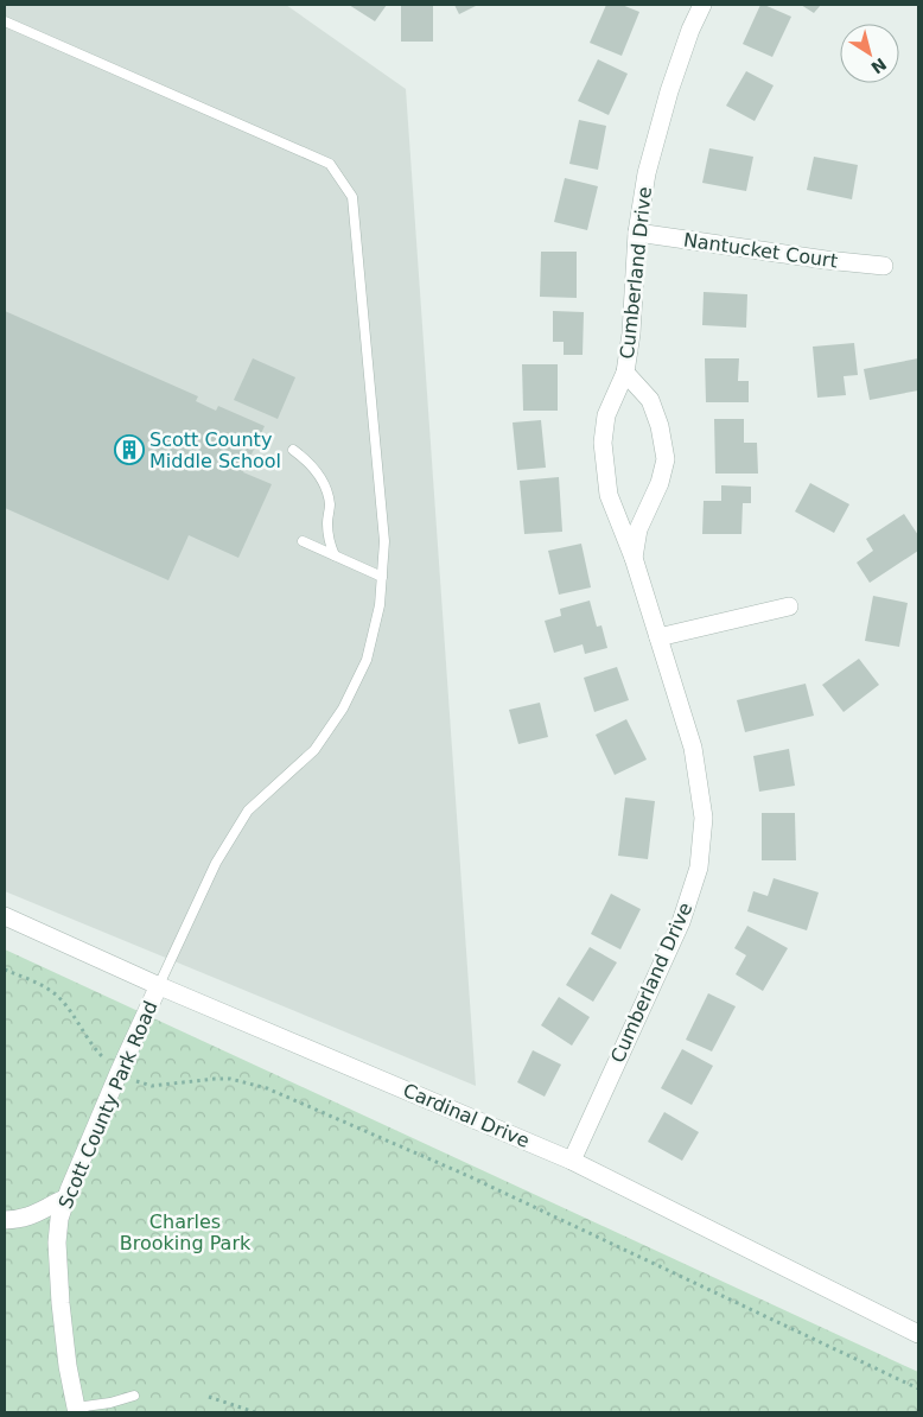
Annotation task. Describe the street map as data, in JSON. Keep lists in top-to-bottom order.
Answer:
{
  "streets": {
    "street": [
      "Nantucket Court",
      "Cumberland Drive",
      "Scott County Park Road",
      "Cardinal Drive"
    ]
  },
  "crossings": [
    ["Nantucket Court", "Cumberland Drive"],
    ["Cumberland Drive", "Cardinal Drive"],
    ["Scott County Park Road", "Cardinal Drive"]
  ],
  "parks": ["Charles Brooking Park"],
  "places": {
    "building": ["Scott County Middle School"]
  },
  "north": "bottom right"
}
